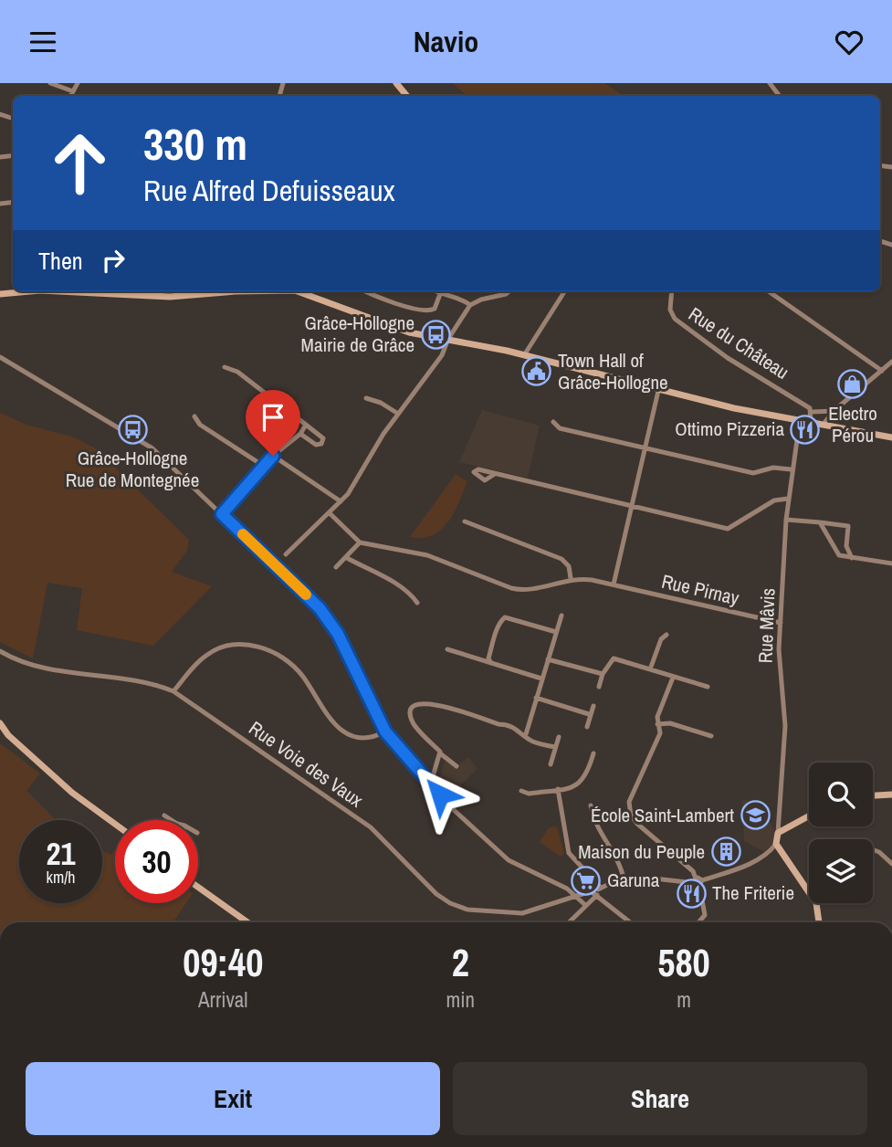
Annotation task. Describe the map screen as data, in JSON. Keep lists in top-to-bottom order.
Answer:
{
  "streets": {
    "street": [
      "Rue du Château",
      "Rue Pirnay",
      "Rue Mâvis",
      "Rue Voie des Vaux"
    ]
  },
  "crossings": [
    ["Rue Pirnay", "Rue Mâvis"]
  ],
  "places": {
    "bus stop": ["Grâce-Hollogne Mairie de Grâce", "Grâce-Hollogne Rue de Montegnée"],
    "public building": ["Town Hall of Grâce-Hollogne"],
    "shop": ["Electro Pérou"],
    "restaurant": ["Ottimo Pizzeria", "The Friterie"],
    "school or university": ["École Saint-Lambert"],
    "building": ["Maison du Peuple"],
    "supermarket": ["Garuna"]
  },
  "page": {
    "header": "Navio",
    "turn": ["330 m", "Rue Alfred Defuisseaux"],
    "then": "Then",
    "speed": "21 km/h",
    "limit": "30",
    "eta": [
      "09:40",
      "Arrival",
      "2",
      "min",
      "580",
      "m"
    ],
    "buttons": ["Exit", "Share"]
  }
}
